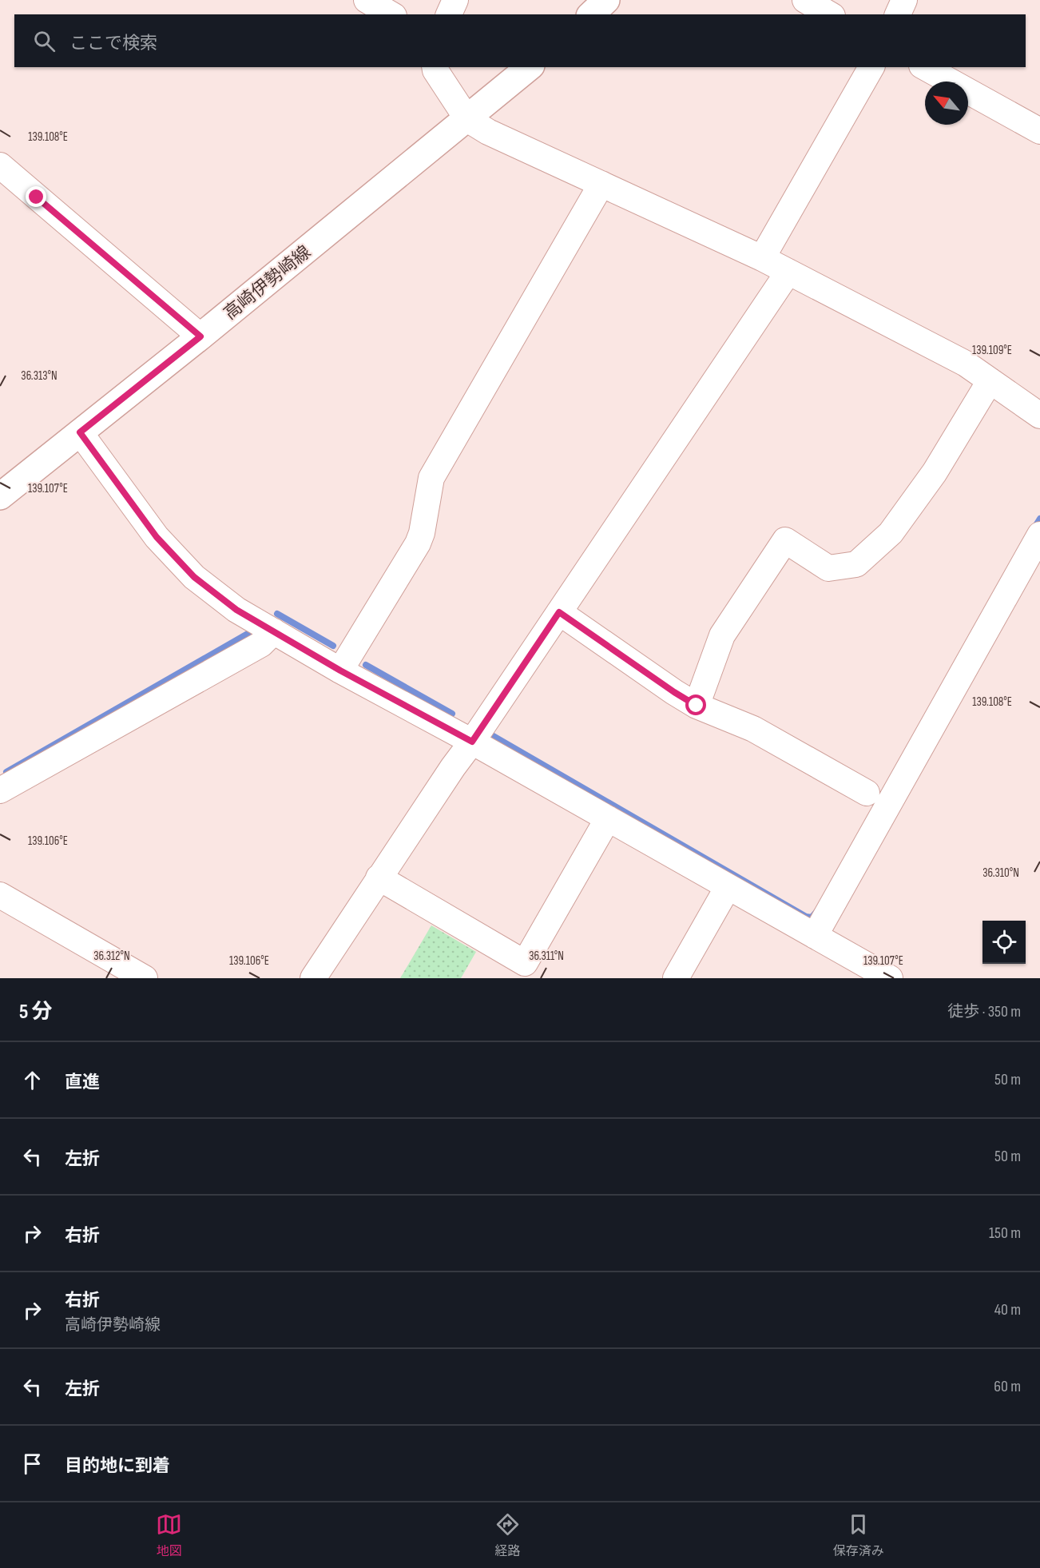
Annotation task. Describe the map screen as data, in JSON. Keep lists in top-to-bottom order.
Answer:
{
  "streets": {
    "main road": ["高崎伊勢崎線"]
  },
  "north": "top left",
  "page": {
    "search": "ここで検索",
    "heading": ["5 分", "徒歩 · 350 m"],
    "list": [
      ["直進", "50 m"],
      ["左折", "50 m"],
      ["右折", "150 m"],
      ["右折", "高崎伊勢崎線", "40 m"],
      ["左折", "60 m"],
      "目的地に到着"
    ],
    "nav": ["地図", "経路", "保存済み"]
  },
  "coordinates": [
    "139.108°E",
    "139.109°E",
    "36.313°N",
    "139.107°E",
    "139.106°E",
    "36.310°N",
    "36.312°N",
    "36.311°N"
  ]
}
